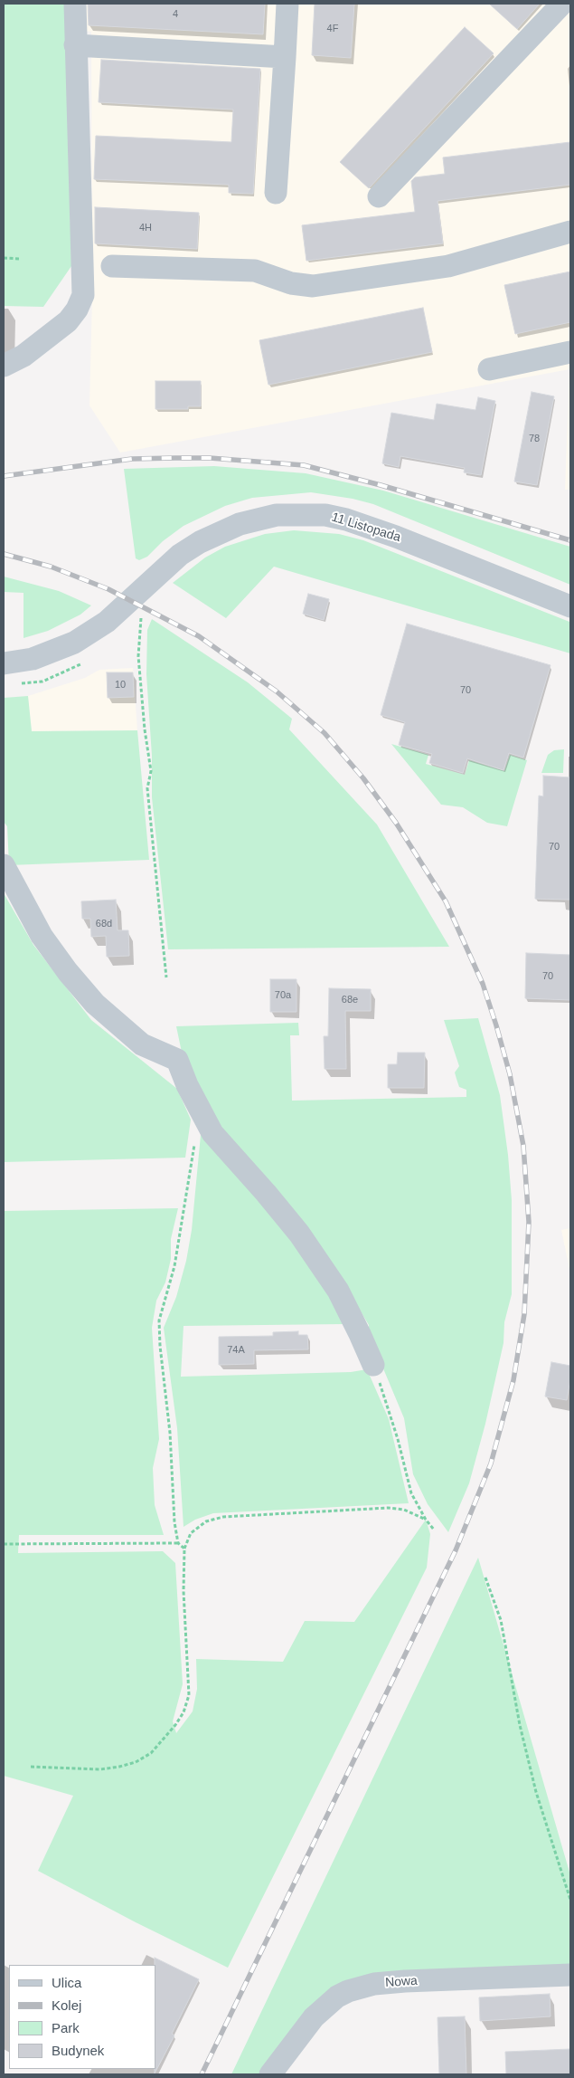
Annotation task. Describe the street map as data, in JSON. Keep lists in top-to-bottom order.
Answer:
{
  "streets": {
    "street": ["11 Listopada", "Nowa"]
  },
  "house_numbers": [
    "4",
    "4F",
    "4H",
    "78",
    "10",
    "70",
    "70",
    "68d",
    "70",
    "70a",
    "68e",
    "74A"
  ],
  "legend": [
    "Ulica",
    "Kolej",
    "Park",
    "Budynek"
  ]
}
